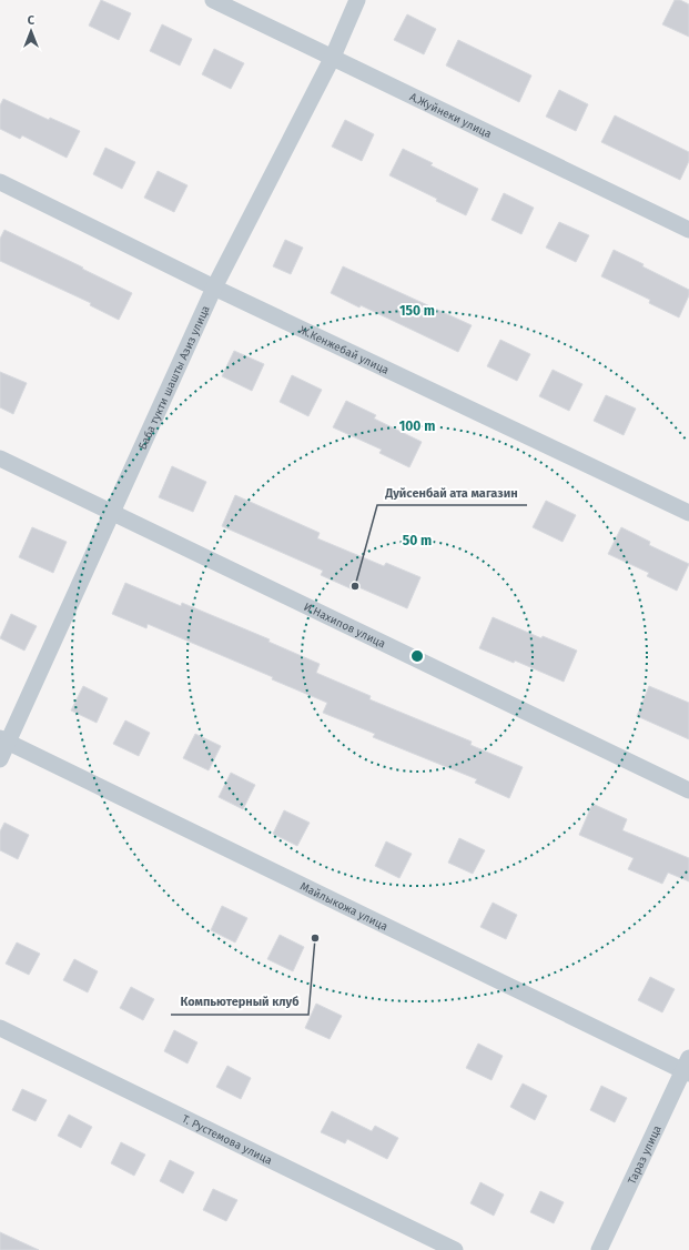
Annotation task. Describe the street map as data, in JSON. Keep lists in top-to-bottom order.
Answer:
{
  "streets": {
    "street": [
      "А.Жуйнеки улица",
      "Ж.Кенжебай улица",
      "Баба тукти шашты Азиз улица",
      "И.Нахипов улица",
      "Майлыкожа улица",
      "Т. Рустемова улица",
      "Тараз улица"
    ]
  },
  "crossings": [
    ["А.Жуйнеки улица", "Баба тукти шашты Азиз улица"],
    ["Ж.Кенжебай улица", "Баба тукти шашты Азиз улица"],
    ["Баба тукти шашты Азиз улица", "И.Нахипов улица"],
    ["Баба тукти шашты Азиз улица", "Майлыкожа улица"],
    ["Майлыкожа улица", "Тараз улица"]
  ],
  "places": ["Дуйсенбай ата магазин", "Компьютерный клуб"],
  "north": "top",
  "rings": ["150 m", "100 m", "50 m"]
}
